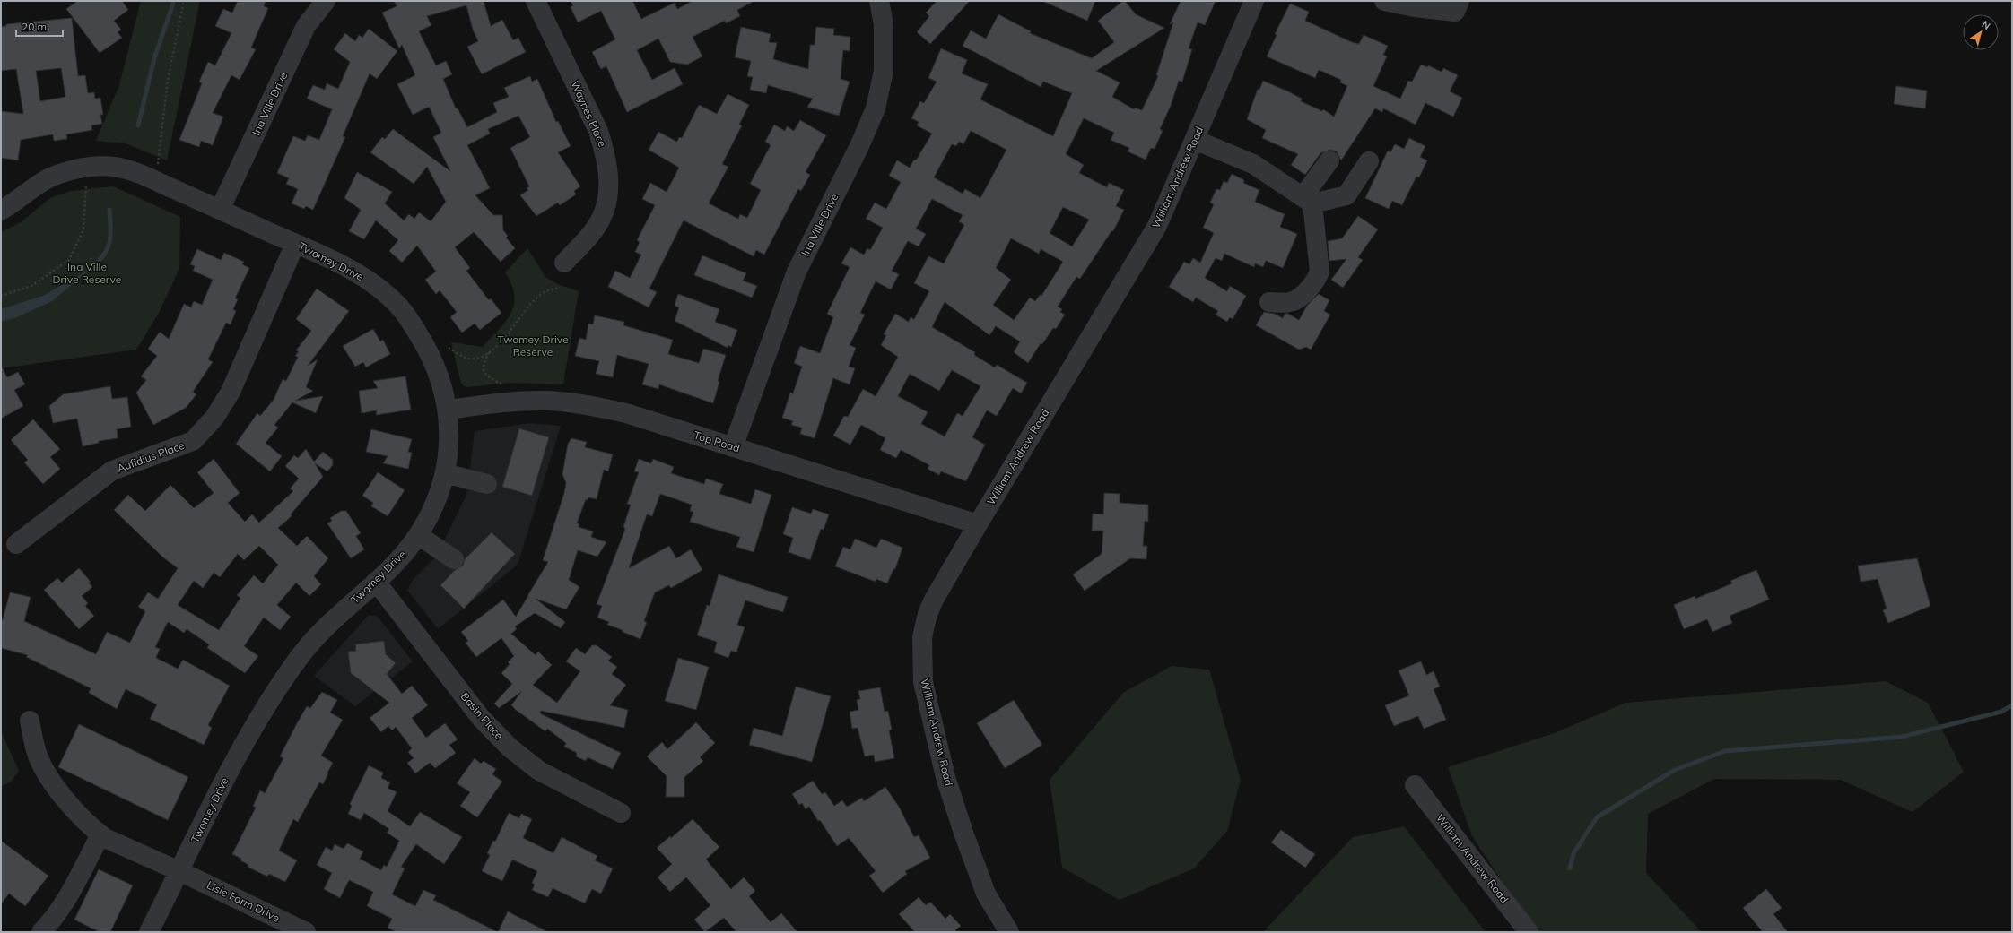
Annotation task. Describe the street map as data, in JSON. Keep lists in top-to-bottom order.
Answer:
{
  "streets": {
    "street": [
      "Ina Ville Drive",
      "Waynes Place",
      "William Andrew Road",
      "Twomey Drive",
      "Top Road",
      "Aufidius Place",
      "Basin Place",
      "Lisle Farm Drive"
    ]
  },
  "crossings": [
    ["Ina Ville Drive", "Twomey Drive"],
    ["Ina Ville Drive", "Top Road"],
    ["William Andrew Road", "Top Road"],
    ["Twomey Drive", "Top Road"],
    ["Twomey Drive", "Aufidius Place"],
    ["Twomey Drive", "Basin Place"],
    ["Twomey Drive", "Lisle Farm Drive"]
  ],
  "parks": ["Ina Ville Drive Reserve", "Twomey Drive Reserve"],
  "scale_bar": "20 m",
  "north": "top right"
}
